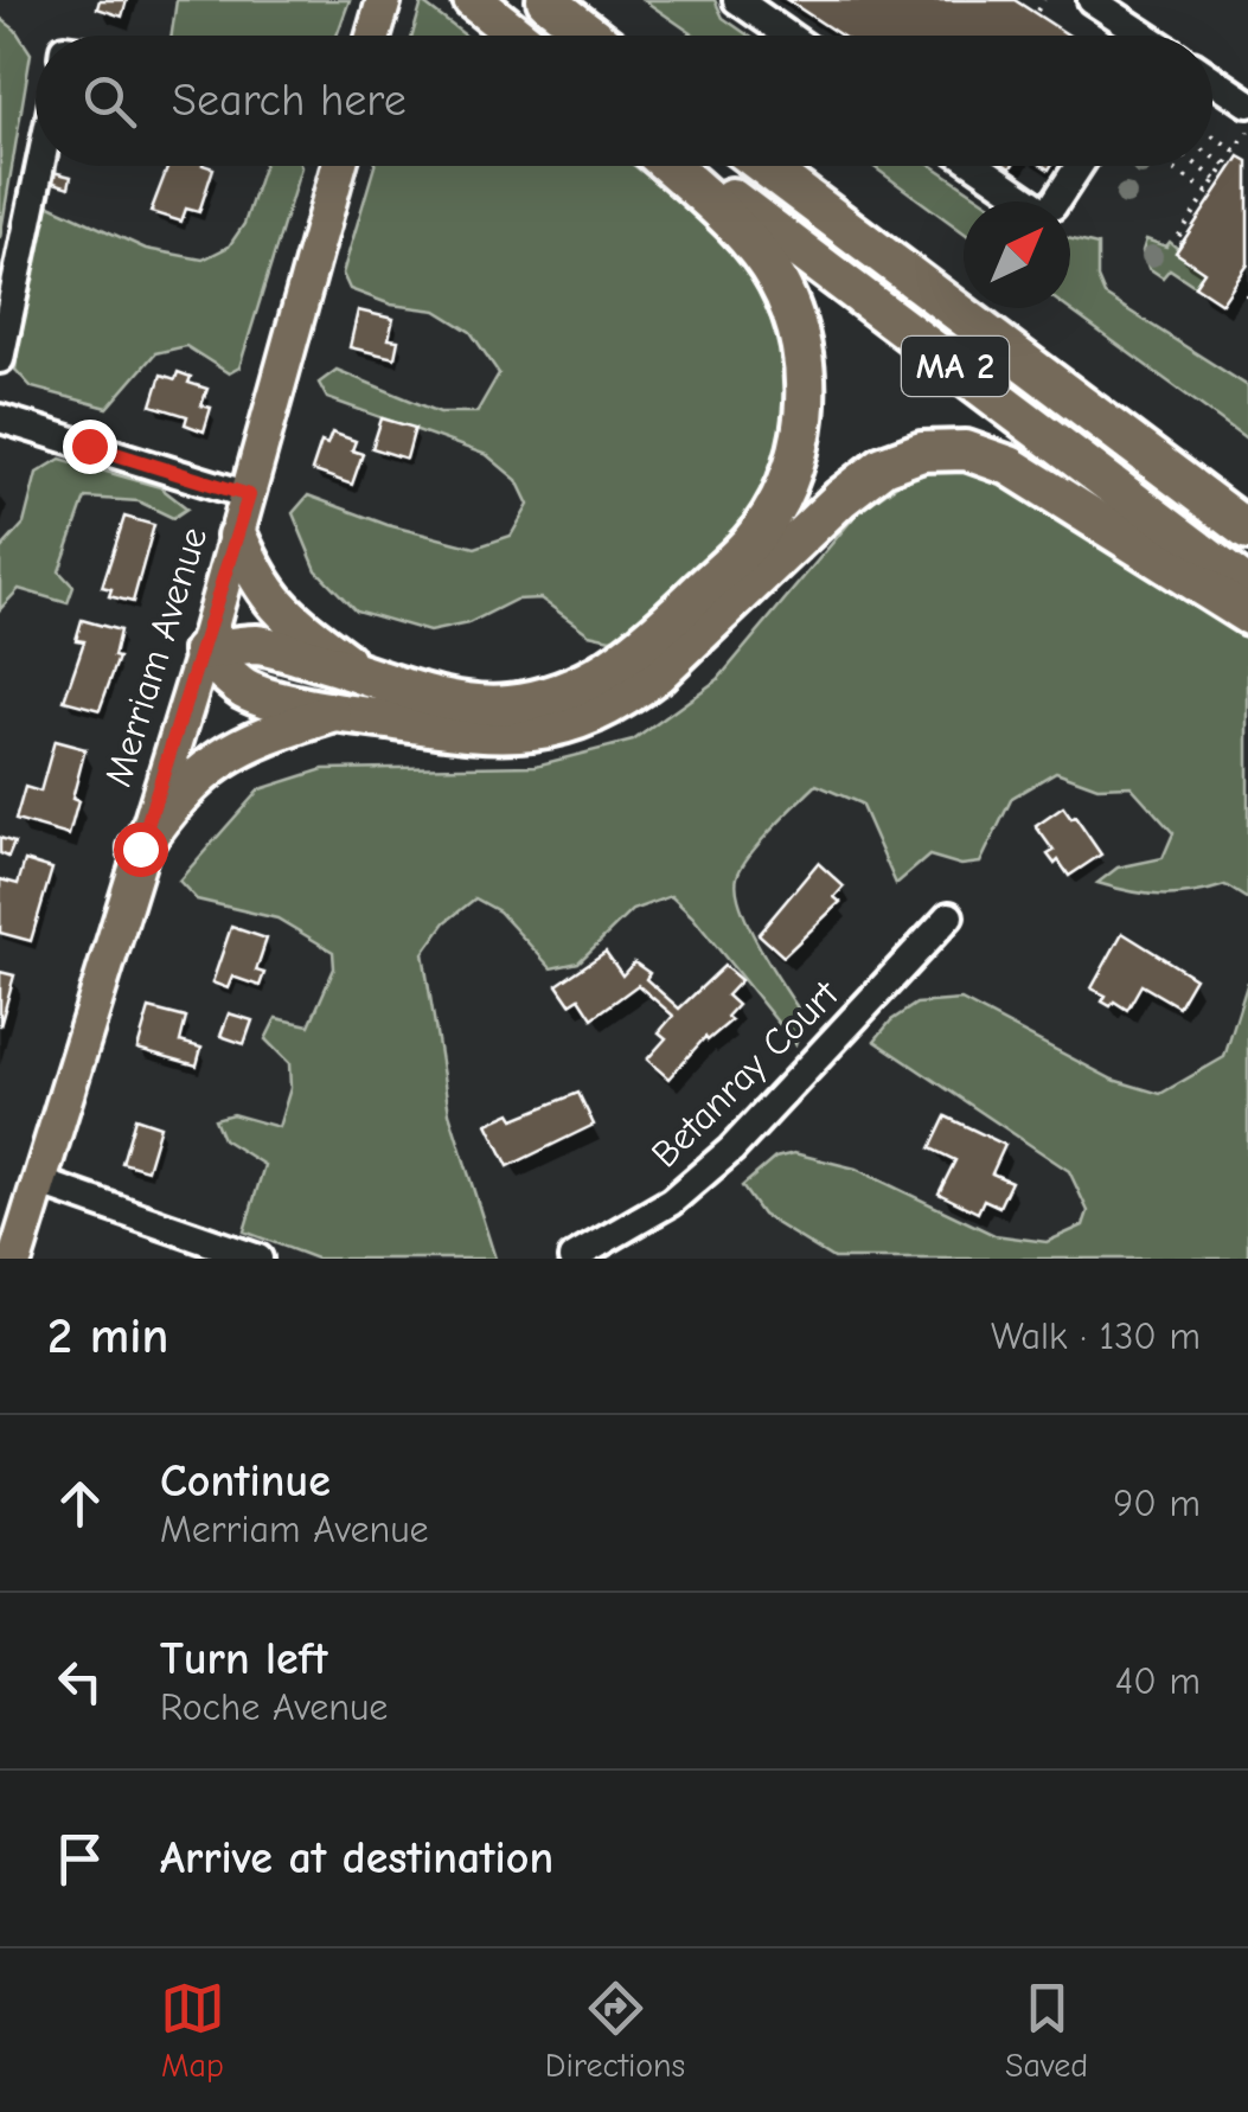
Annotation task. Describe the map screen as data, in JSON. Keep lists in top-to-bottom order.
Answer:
{
  "streets": {
    "highway": ["MA 2"],
    "main road": ["Merriam Avenue"],
    "street": ["Betanray Court"]
  },
  "north": "top right",
  "page": {
    "search": "Search here",
    "heading": ["2 min", "Walk · 130 m"],
    "list": [
      ["Continue", "Merriam Avenue", "90 m"],
      ["Turn left", "Roche Avenue", "40 m"],
      "Arrive at destination"
    ],
    "nav": ["Map", "Directions", "Saved"]
  }
}
